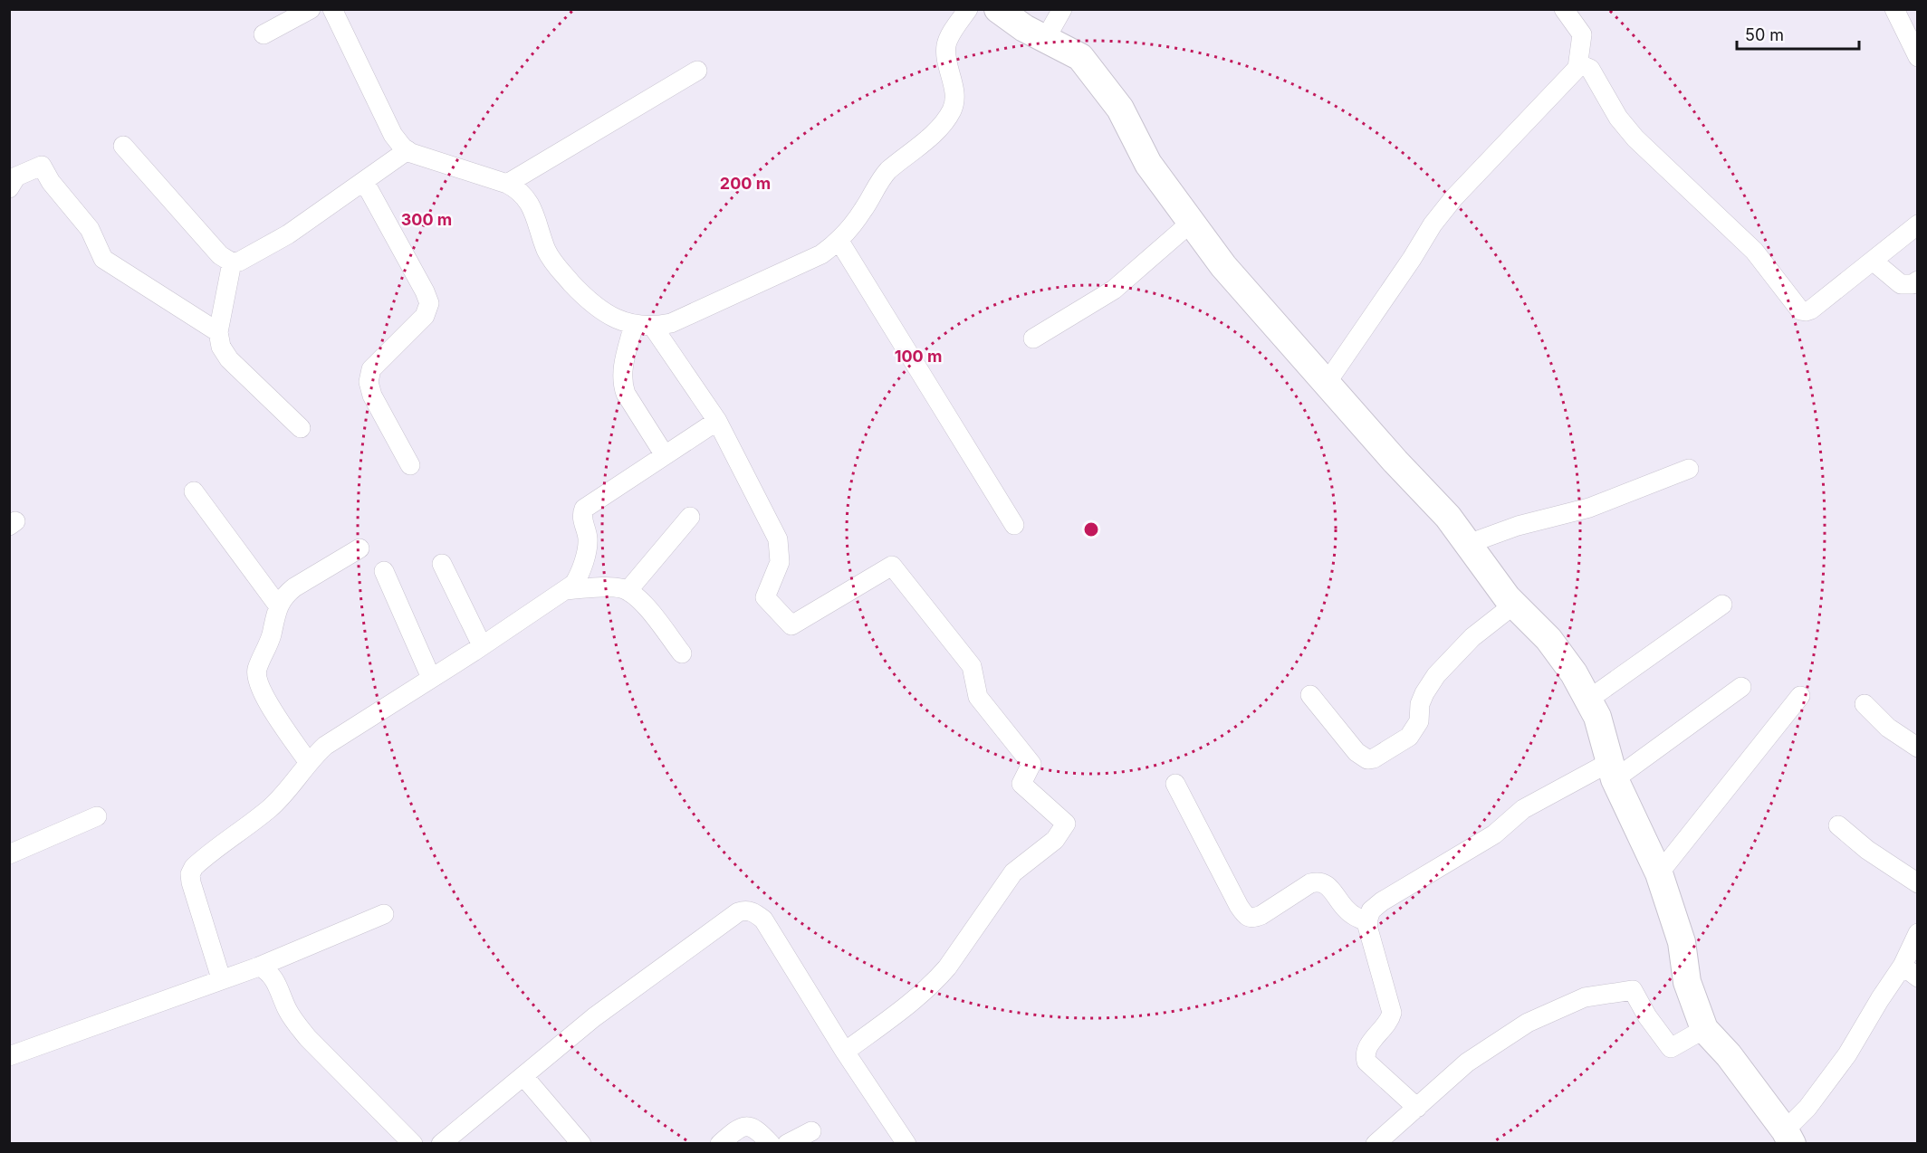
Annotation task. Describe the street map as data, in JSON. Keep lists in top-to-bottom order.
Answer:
{
  "scale_bar": "50 m",
  "rings": ["200 m", "300 m", "100 m"]
}
